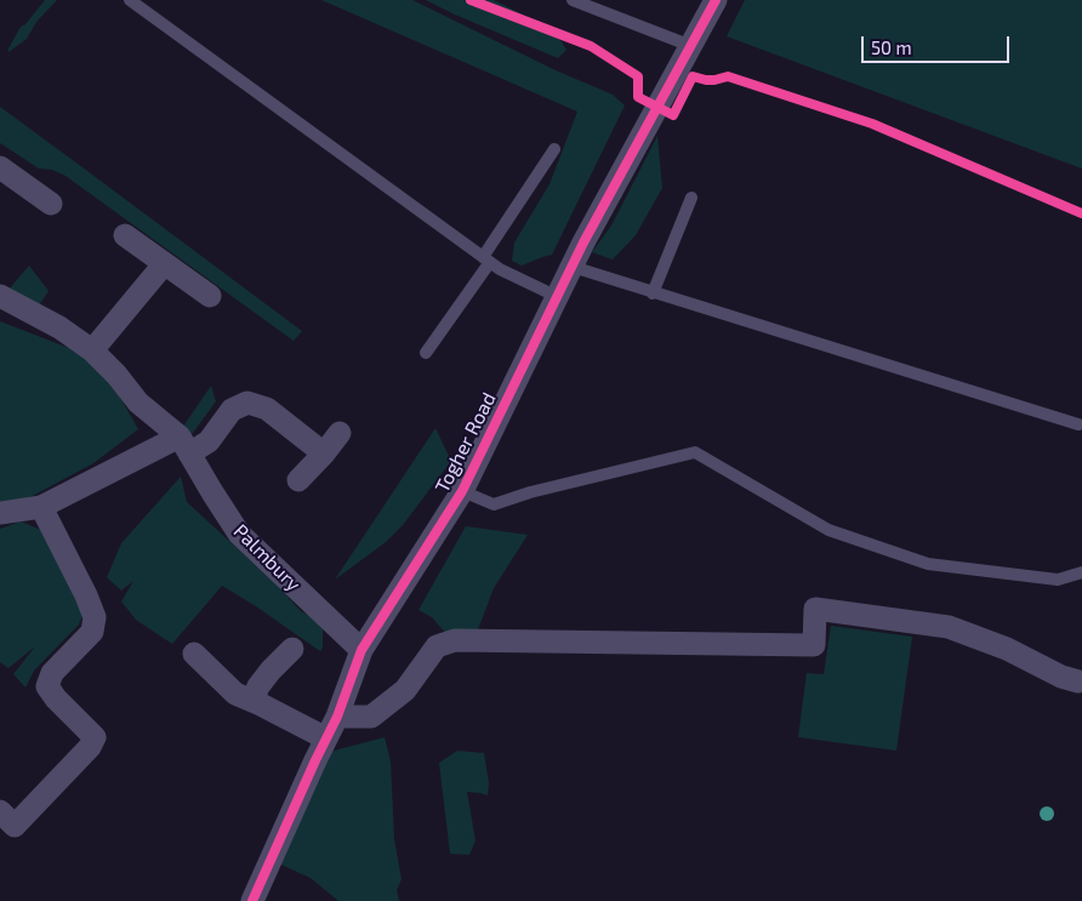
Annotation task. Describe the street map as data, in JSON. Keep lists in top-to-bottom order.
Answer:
{
  "streets": {
    "street": ["Togher Road", "Palmbury"]
  },
  "crossings": [
    ["Togher Road", "Palmbury"]
  ],
  "scale_bar": "50 m"
}
